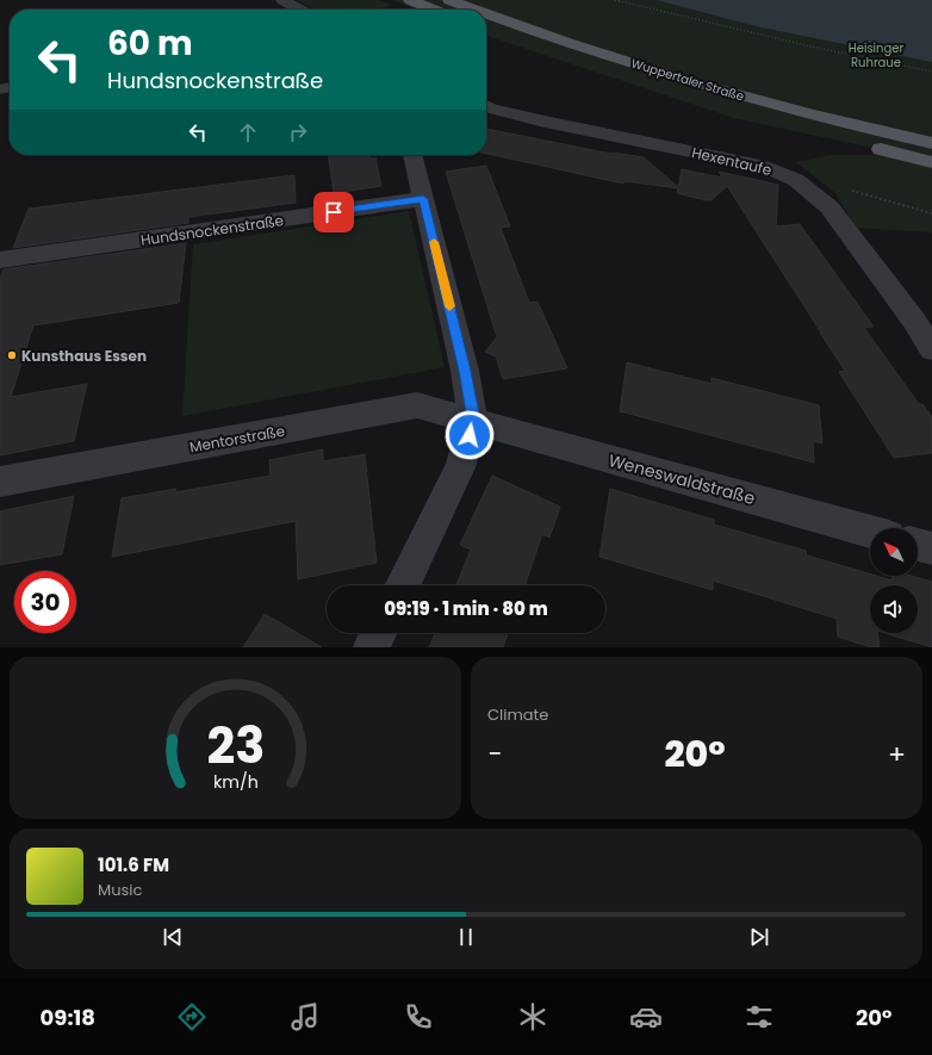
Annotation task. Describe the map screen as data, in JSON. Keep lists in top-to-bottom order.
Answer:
{
  "streets": {
    "main road": ["Wuppertaler Straße"],
    "street": [
      "Hexentaufe",
      "Hundsnockenstraße",
      "Mentorstraße",
      "Weneswaldstraße"
    ]
  },
  "crossings": [
    ["Mentorstraße", "Weneswaldstraße"]
  ],
  "parks": ["Heisinger Ruhraue"],
  "places": ["Kunsthaus Essen"],
  "north": "top left",
  "page": {
    "turn": ["60 m", "Hundsnockenstraße"],
    "limit": "30",
    "trip": "09:19 · 1 min · 80 m",
    "tile": "Climate",
    "heat": ["−", "20°", "+"],
    "song": ["101.6 FM", "Music"],
    "tabs": ["09:18", "20°"],
    "gauge": ["23", "km/h"]
  }
}
